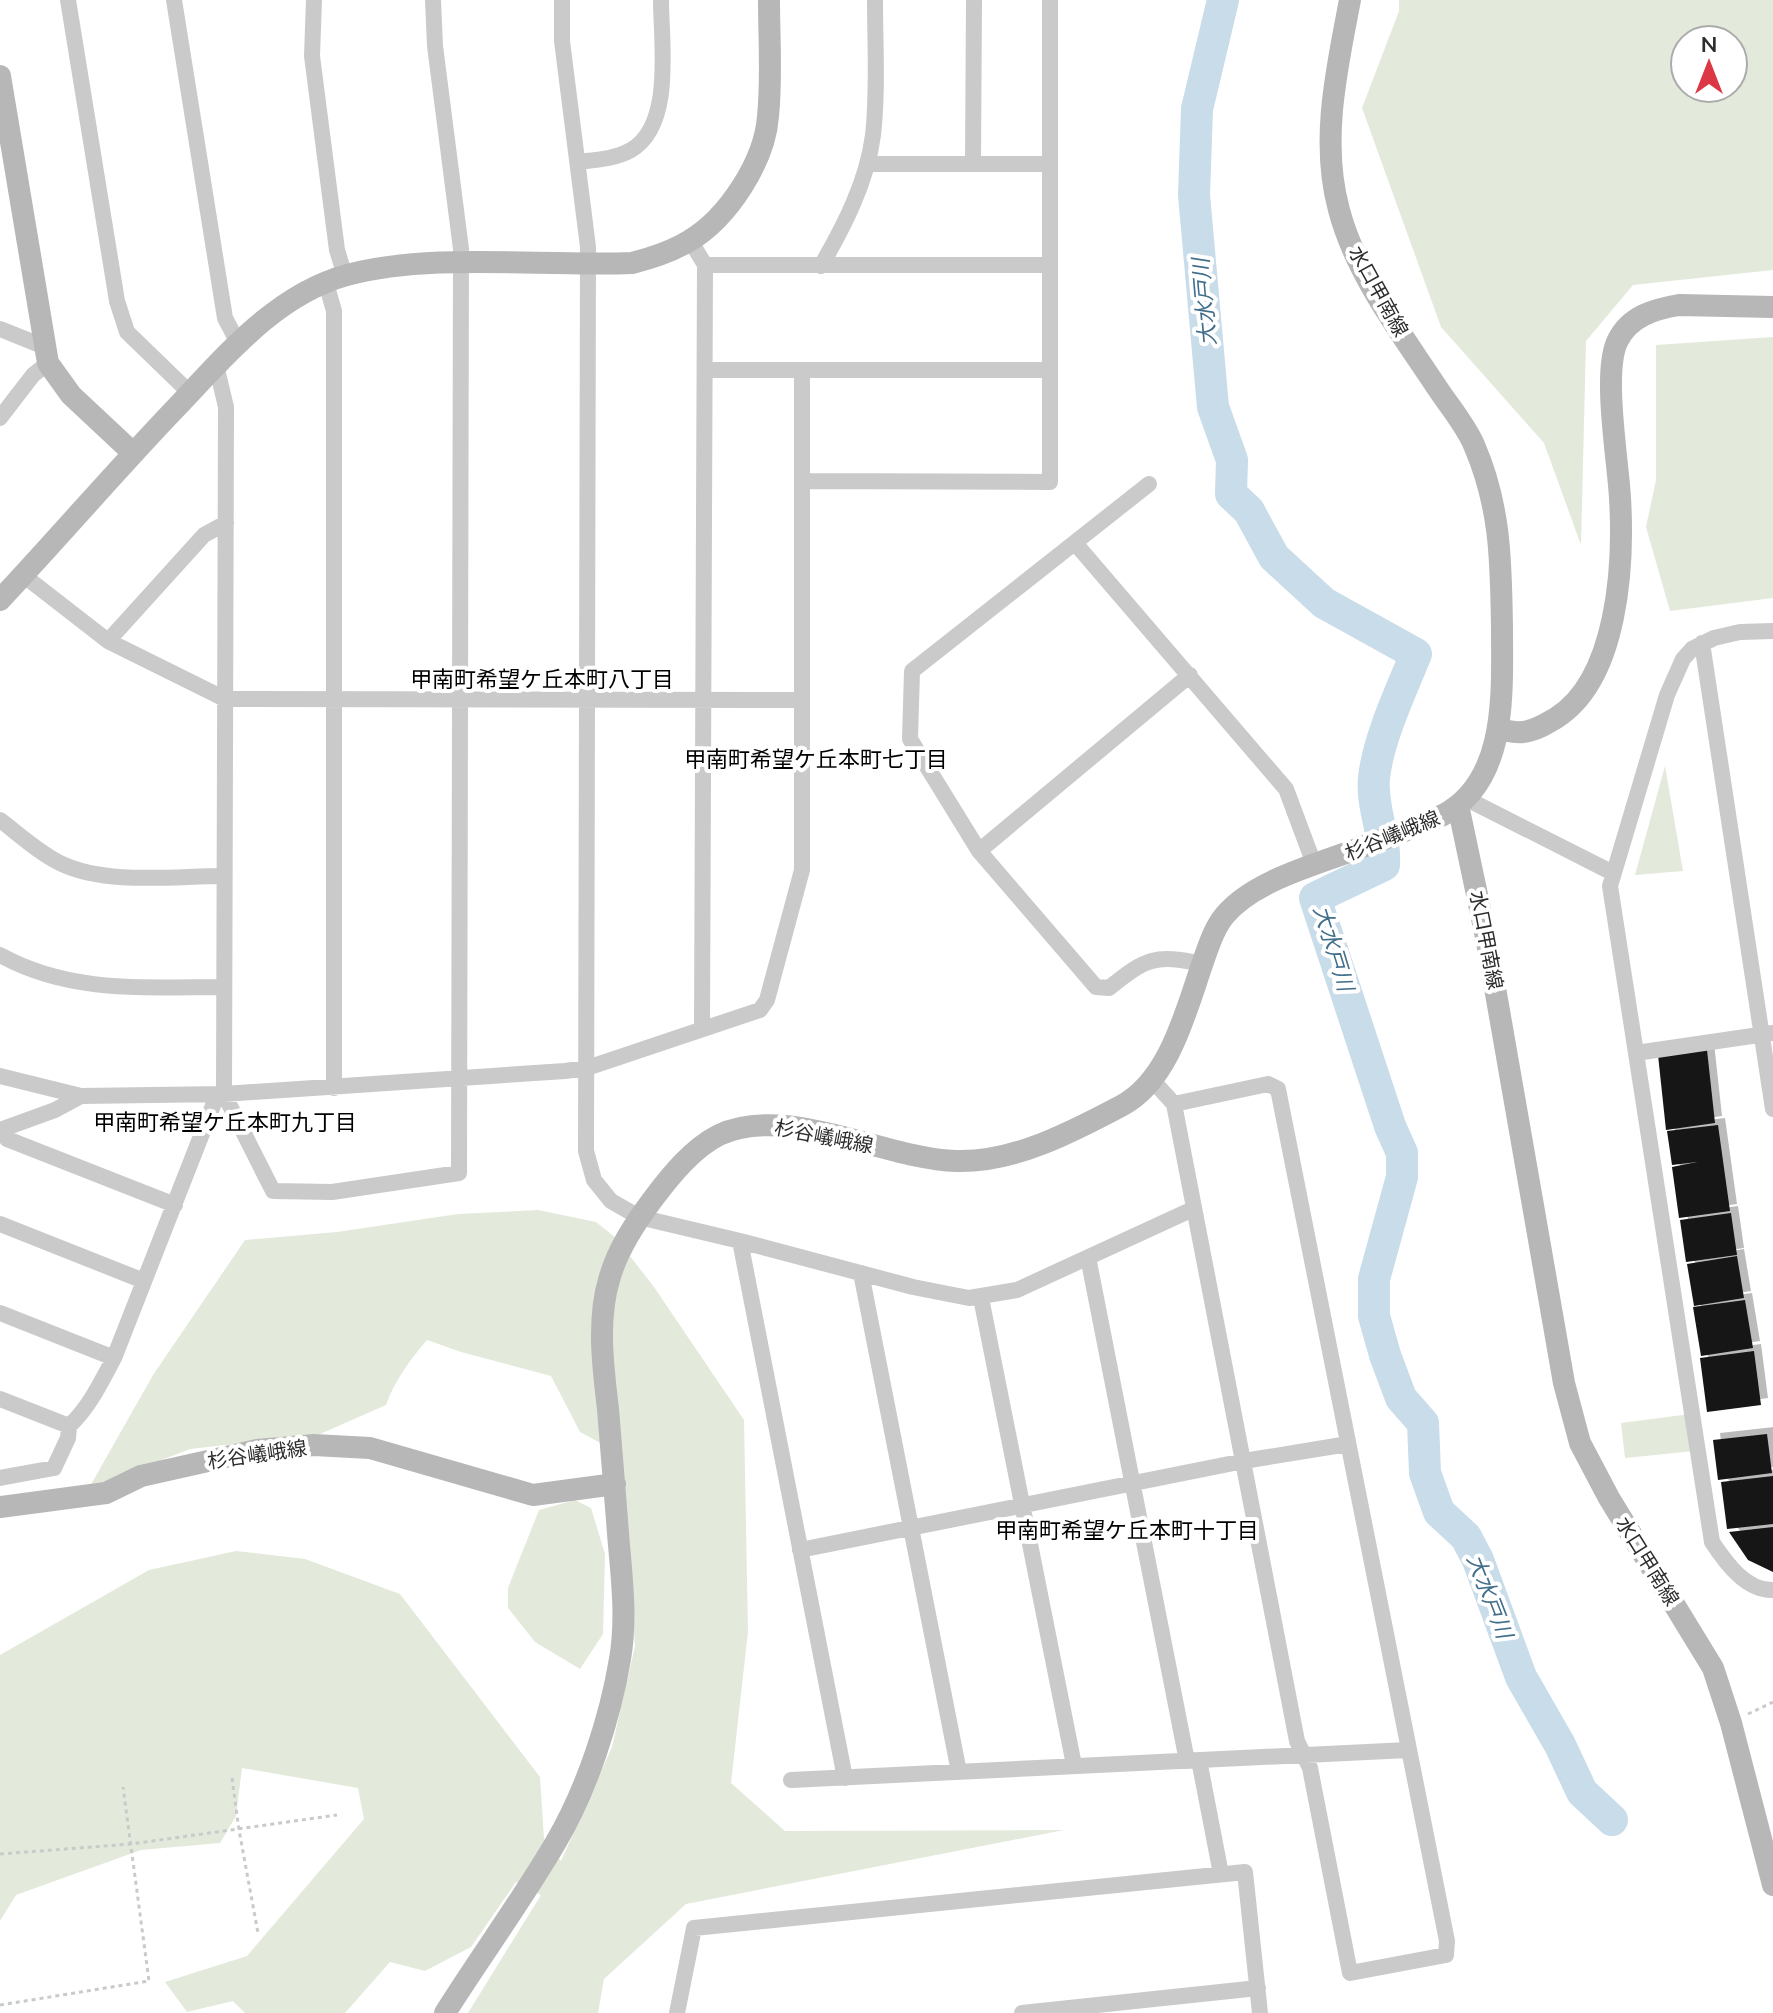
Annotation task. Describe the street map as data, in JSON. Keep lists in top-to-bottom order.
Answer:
{
  "streets": {
    "main road": ["水口甲南線", "杉谷嶬峨線"]
  },
  "crossings": [
    ["水口甲南線", "杉谷嶬峨線"]
  ],
  "districts": [
    "甲南町希望ケ丘本町八丁目",
    "甲南町希望ケ丘本町七丁目",
    "甲南町希望ケ丘本町九丁目",
    "甲南町希望ケ丘本町十丁目"
  ],
  "water": ["大水戸川"],
  "north": "top"
}
